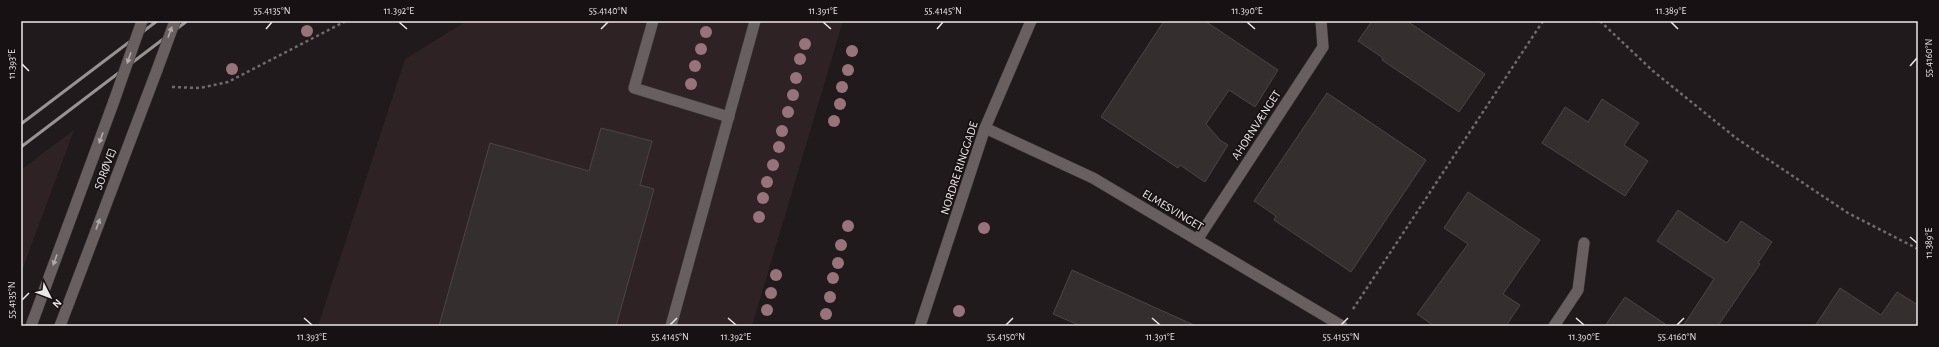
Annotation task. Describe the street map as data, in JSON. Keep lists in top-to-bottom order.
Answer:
{
  "streets": {
    "street": [
      "AHORNVÆNGET",
      "NORDRE RINGGADE",
      "SORØVEJ",
      "ELMESVINGET"
    ]
  },
  "crossings": [
    ["AHORNVÆNGET", "ELMESVINGET"],
    ["NORDRE RINGGADE", "ELMESVINGET"]
  ],
  "north": "bottom right",
  "coordinates": [
    "55.4135°N",
    "11.392°E",
    "55.4140°N",
    "11.391°E",
    "55.4145°N",
    "11.390°E",
    "11.389°E",
    "55.4160°N",
    "11.393°E",
    "55.4150°N",
    "55.4155°N"
  ]
}
